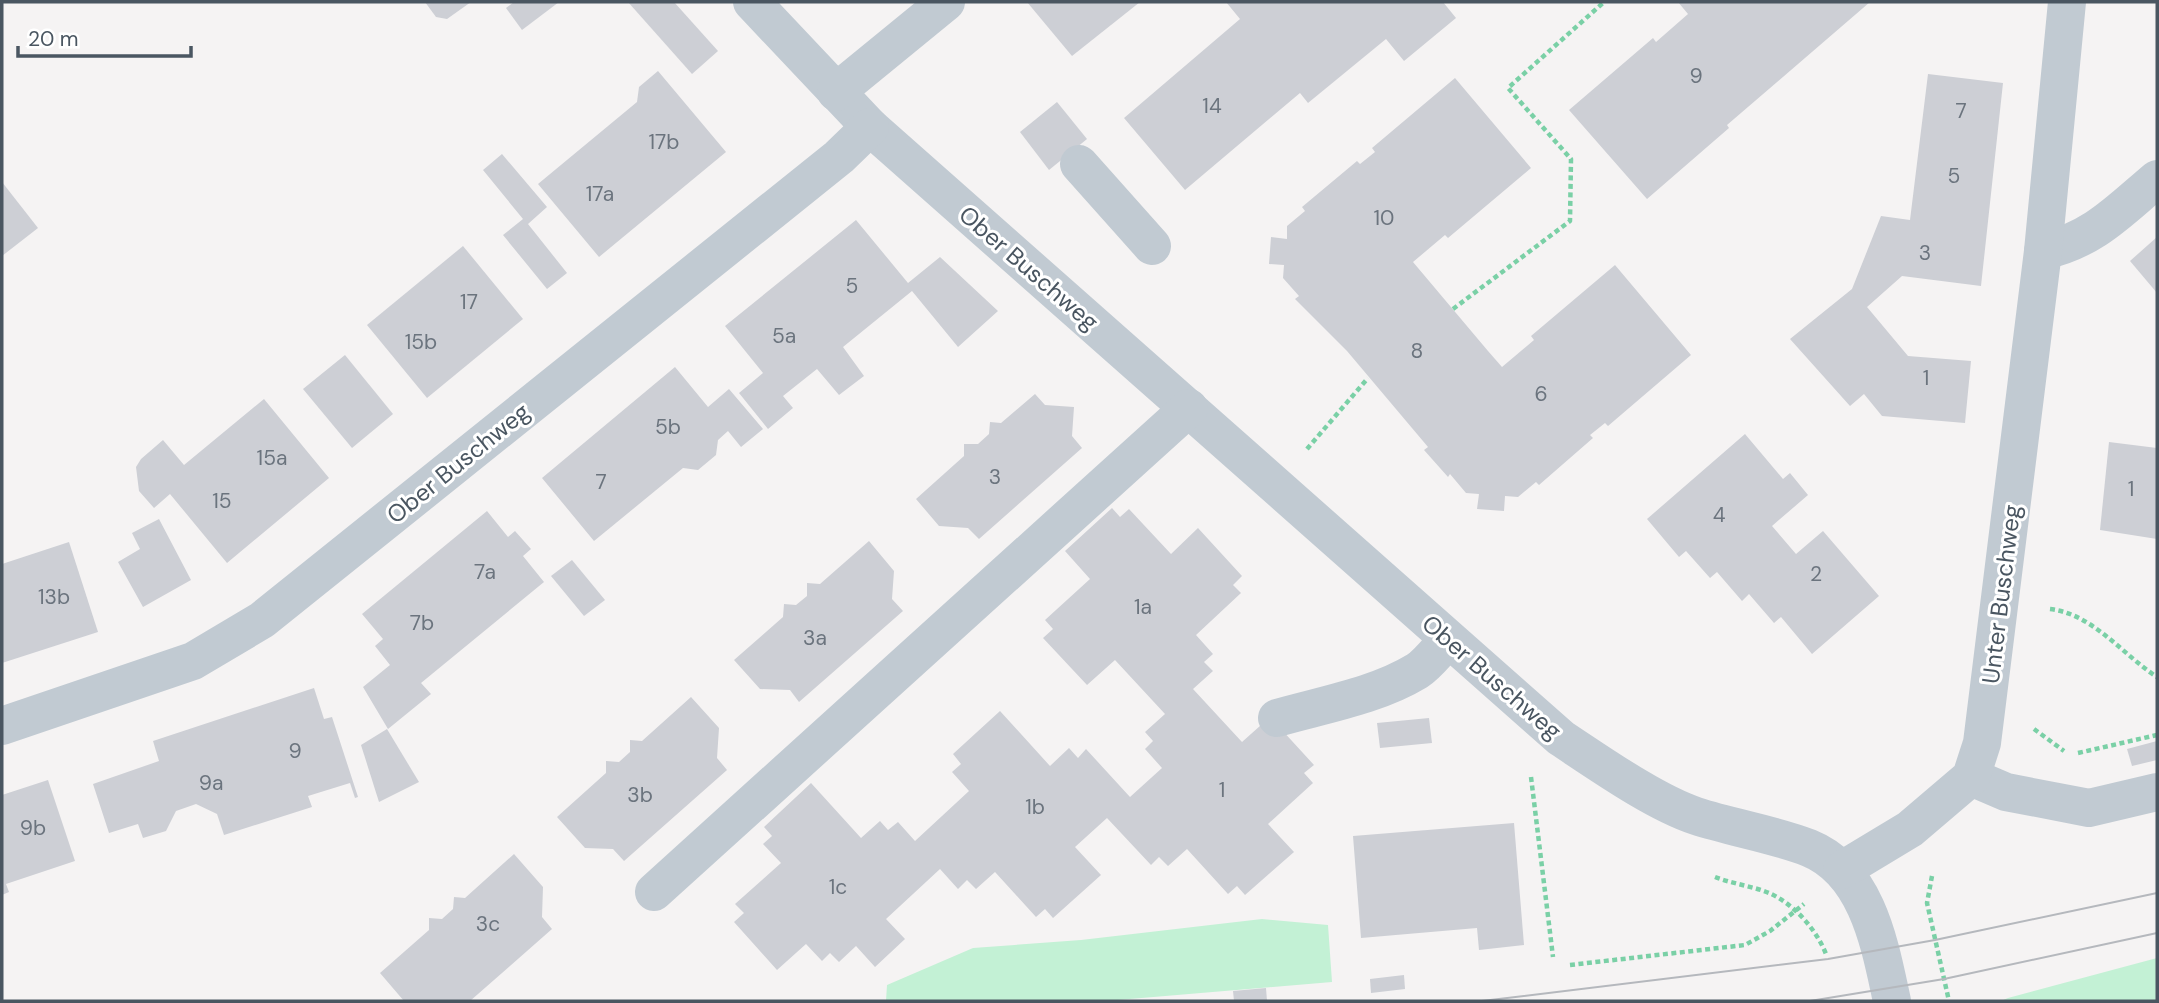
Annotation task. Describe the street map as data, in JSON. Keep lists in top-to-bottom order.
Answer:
{
  "streets": {
    "street": ["Ober Buschweg", "Unter Buschweg"]
  },
  "house_numbers": [
    "9",
    "14",
    "7",
    "17b",
    "5",
    "17a",
    "10",
    "3",
    "5",
    "17",
    "5a",
    "15b",
    "8",
    "1",
    "6",
    "5b",
    "15a",
    "3",
    "7",
    "1",
    "15",
    "4",
    "7a",
    "2",
    "13b",
    "1a",
    "7b",
    "3a",
    "9",
    "9a",
    "1",
    "3b",
    "1b",
    "9b",
    "1c",
    "3c"
  ],
  "scale_bar": "20 m"
}
